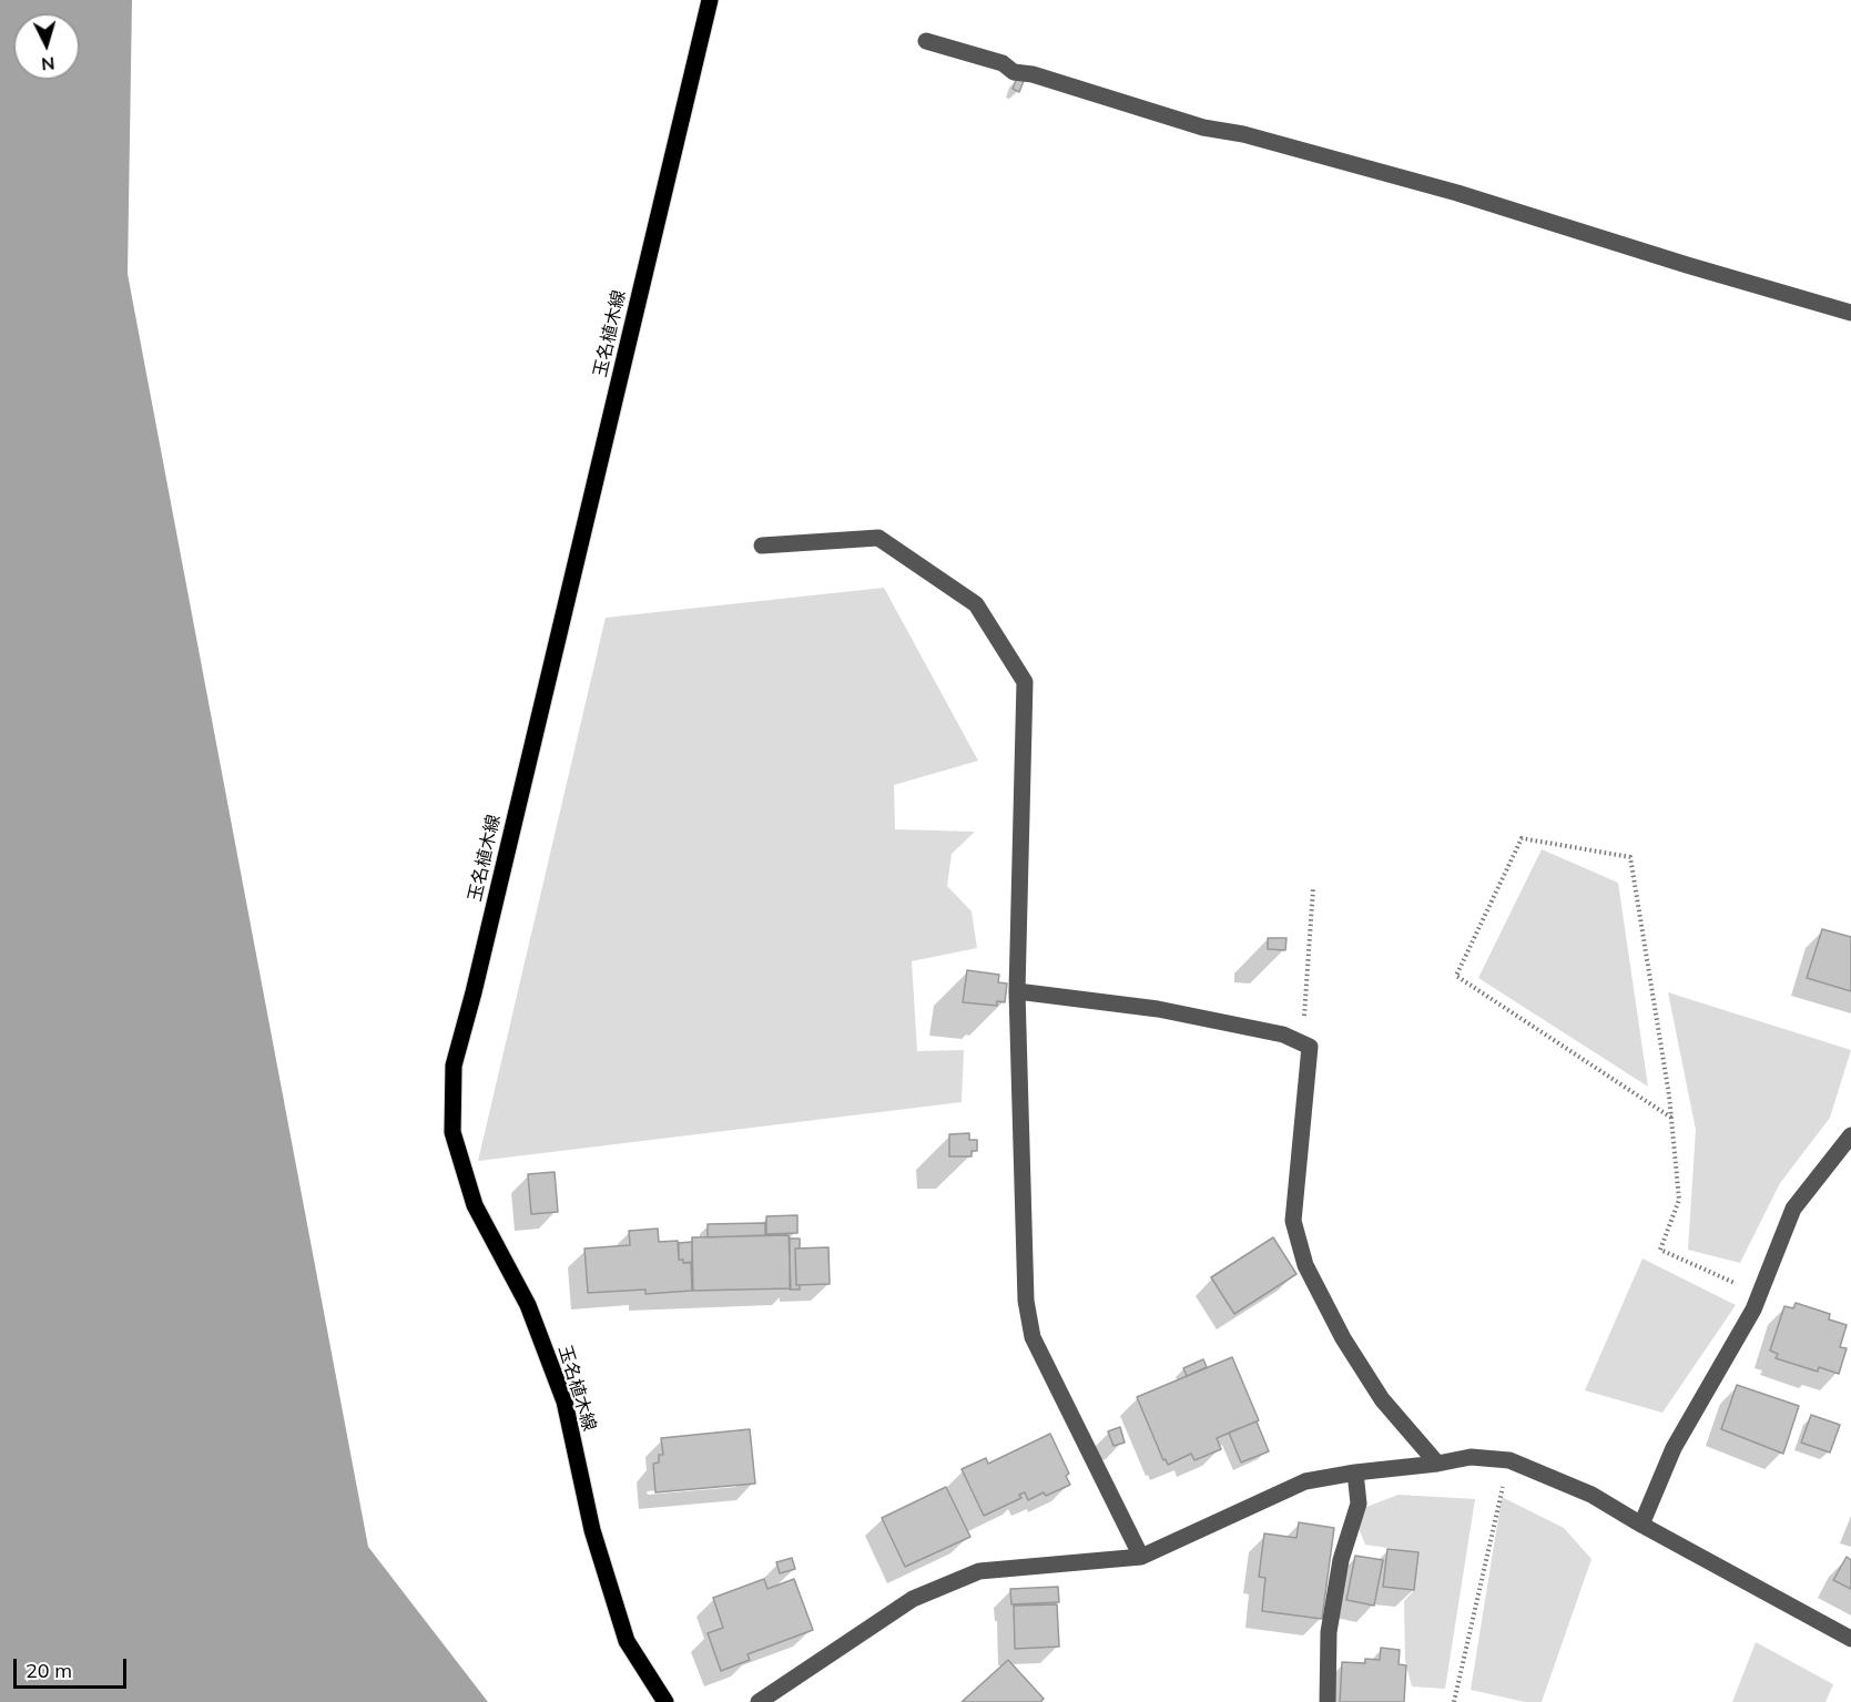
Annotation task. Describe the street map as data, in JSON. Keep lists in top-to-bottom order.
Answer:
{
  "streets": {
    "main road": ["玉名植木線"]
  },
  "scale_bar": "20 m",
  "north": "bottom"
}
